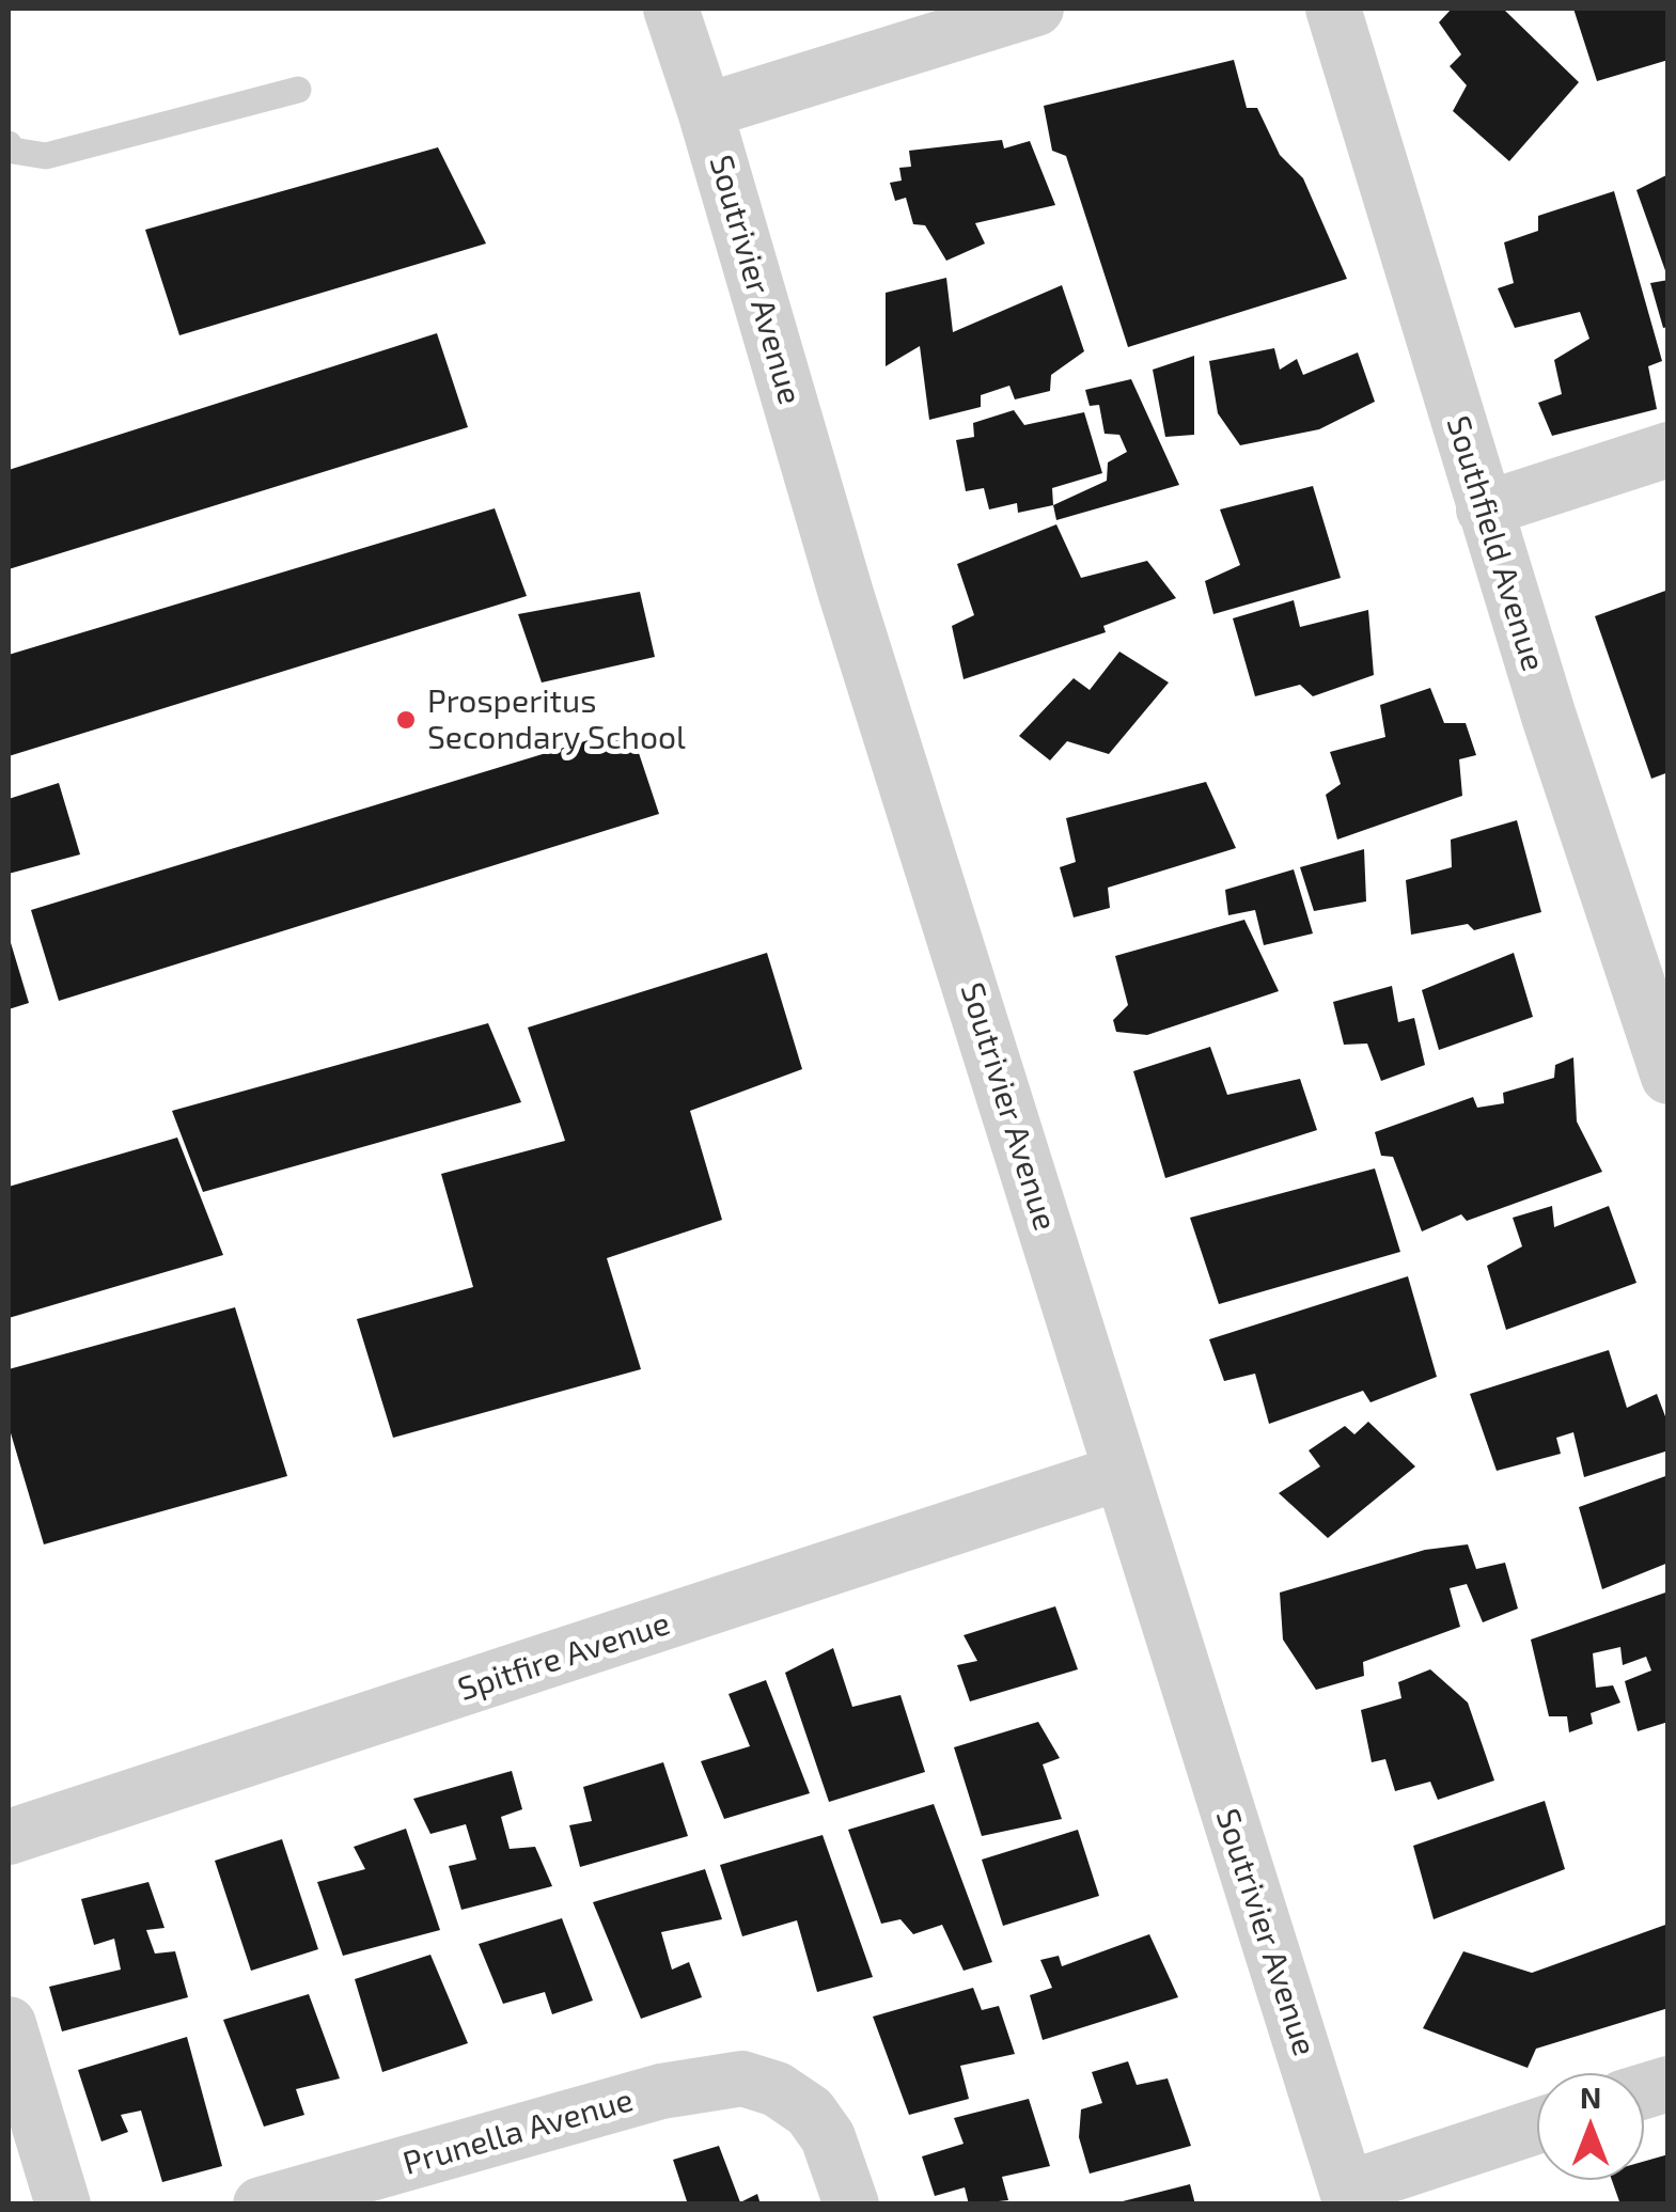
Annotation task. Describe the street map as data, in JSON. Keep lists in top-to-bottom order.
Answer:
{
  "streets": {
    "street": [
      "Soutrivier Avenue",
      "Southfield Avenue",
      "Spitfire Avenue",
      "Prunella Avenue"
    ]
  },
  "crossings": [
    ["Soutrivier Avenue", "Spitfire Avenue"]
  ],
  "places": ["Prosperitus Secondary School"],
  "north": "top"
}
